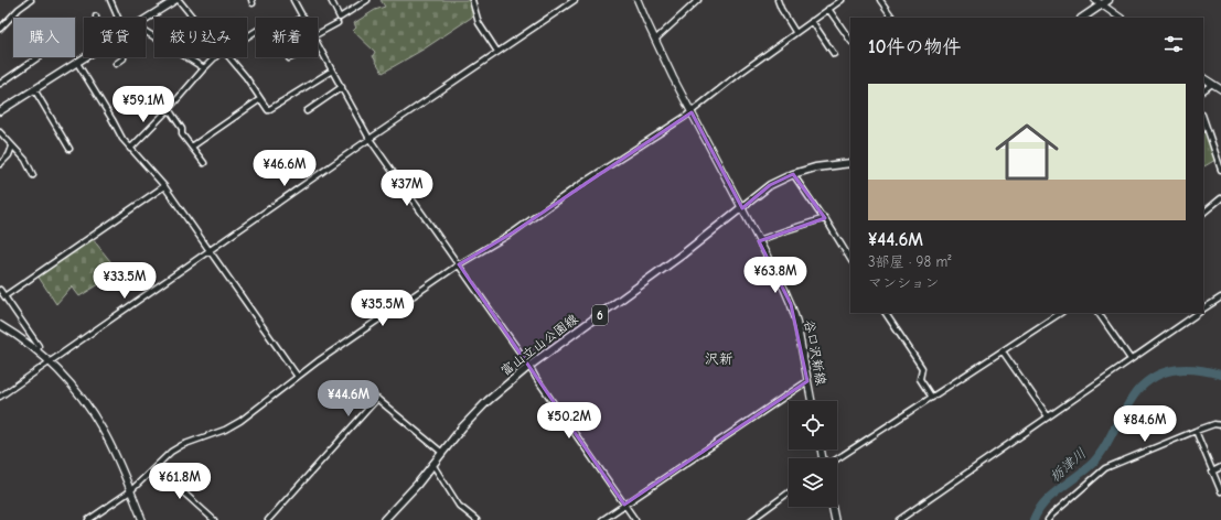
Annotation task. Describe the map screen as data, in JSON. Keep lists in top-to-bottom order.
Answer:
{
  "streets": {
    "main road": ["6", "富山立山公園線"],
    "street": ["谷口沢新線"]
  },
  "crossings": [
    ["富山立山公園線", "谷口沢新線"]
  ],
  "districts": ["沢新"],
  "water": ["栃津川"],
  "page": {
    "chip": [
      "購入",
      "賃貸",
      "絞り込み",
      "新着"
    ],
    "heading": "10件の物件",
    "list": [
      {
        "name": "¥44.6M",
        "note": "3部屋 · 98 m² · マンション"
      }
    ],
    "price": [
      "¥59.1M",
      "¥46.6M",
      "¥37M",
      "¥63.8M",
      "¥33.5M",
      "¥35.5M",
      "¥44.6M",
      "¥50.2M",
      "¥84.6M",
      "¥61.8M"
    ]
  }
}
